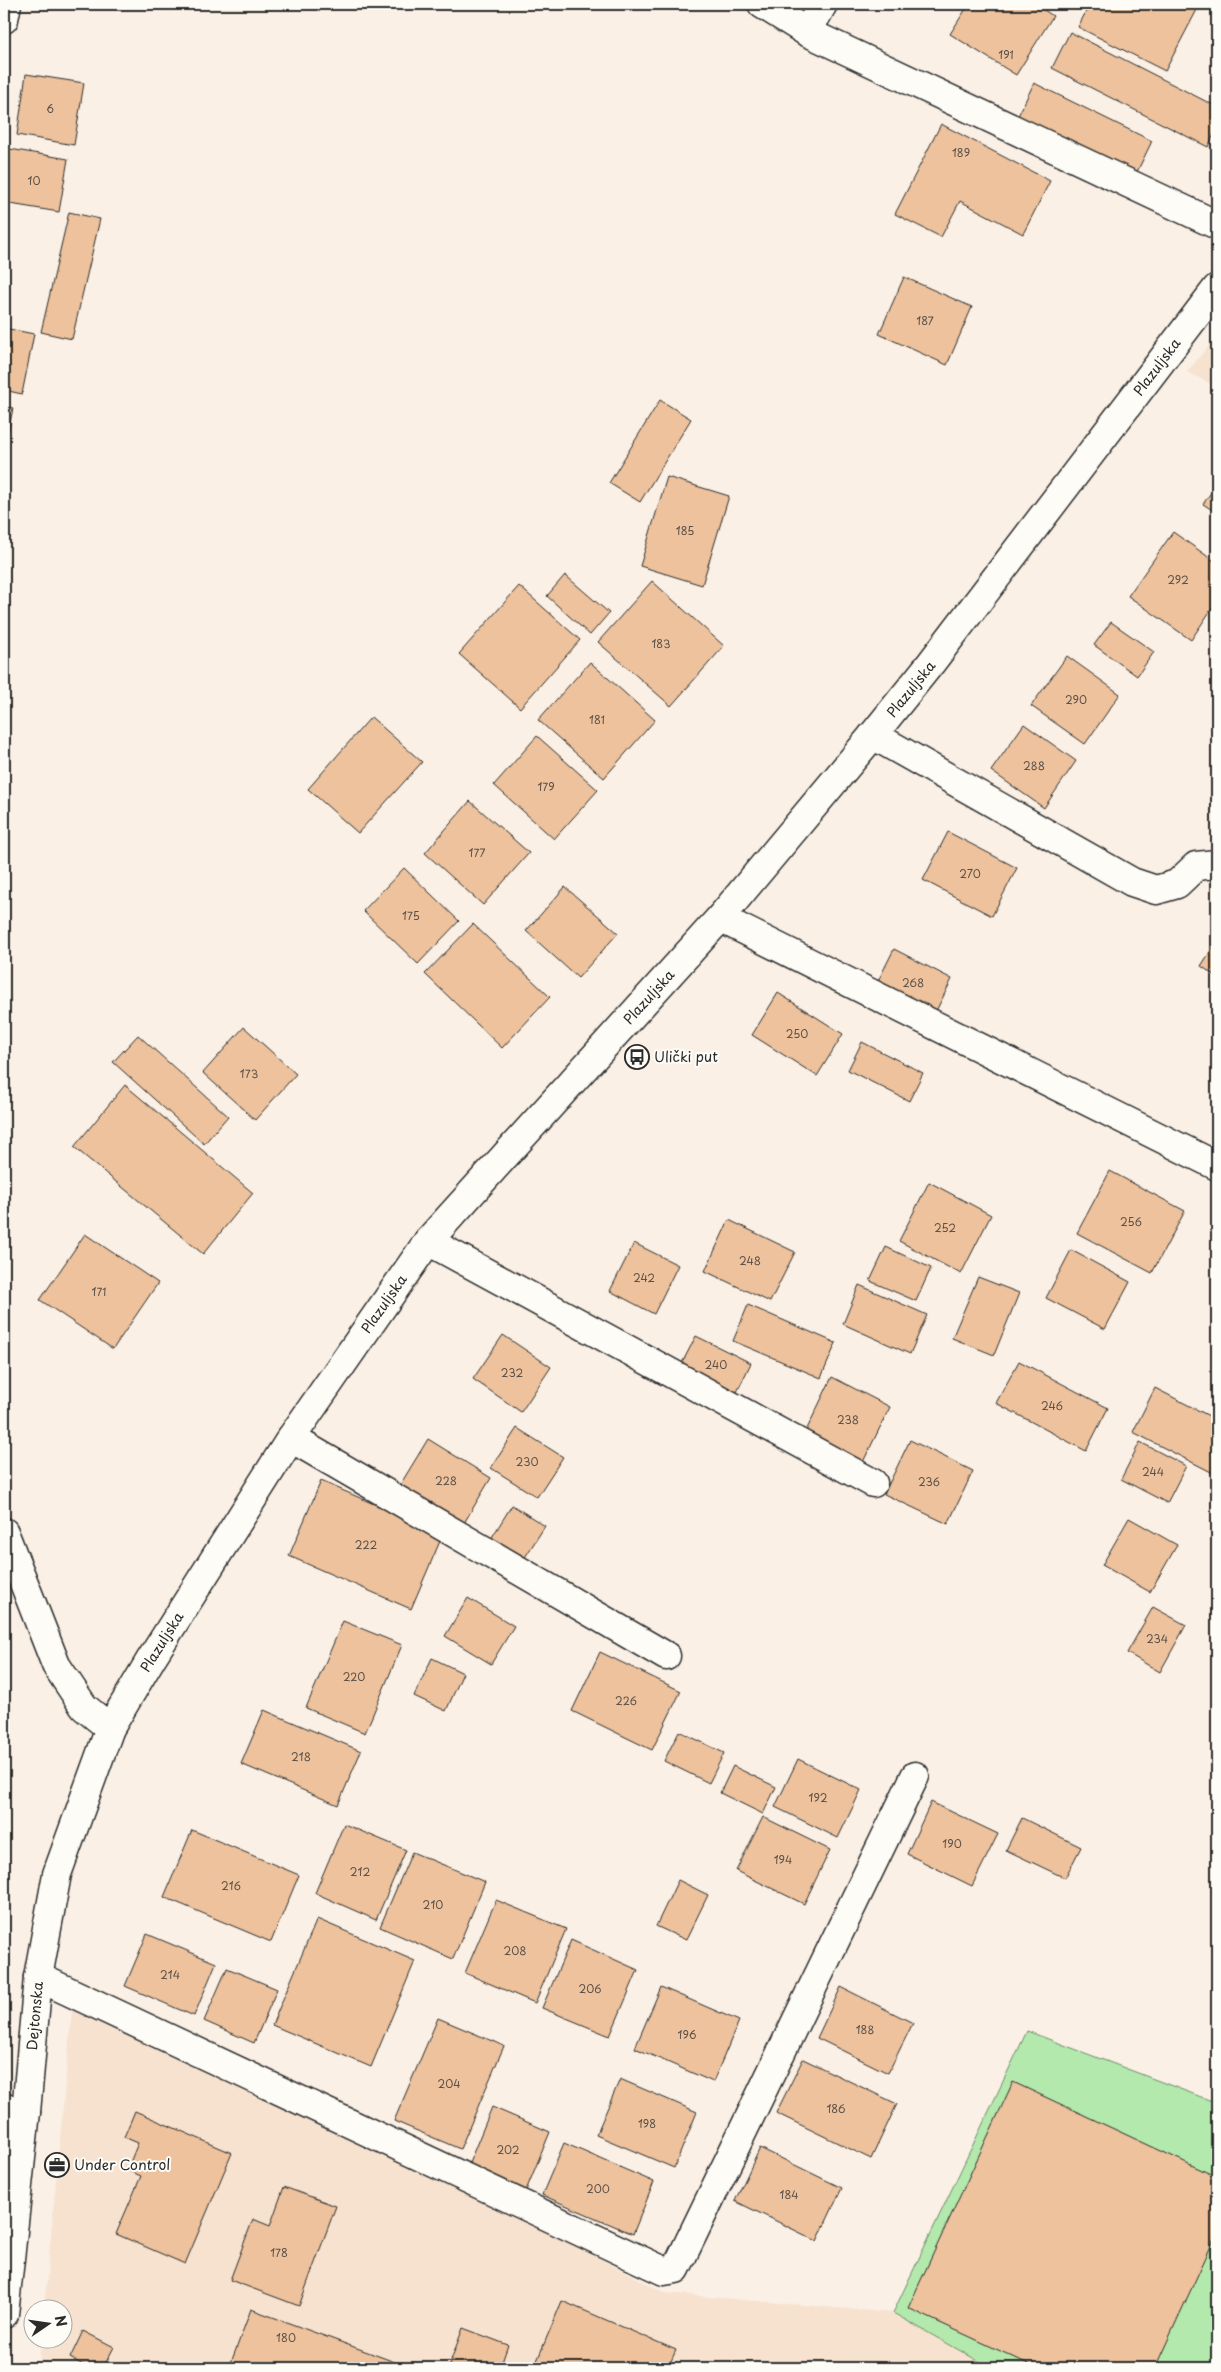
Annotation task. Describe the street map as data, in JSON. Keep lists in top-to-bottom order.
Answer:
{
  "streets": {
    "street": ["Plazuljska", "Dejtonska"]
  },
  "crossings": [
    ["Plazuljska", "Dejtonska"]
  ],
  "places": {
    "bus stop": ["Ulički put"],
    "office": ["Under Control"]
  },
  "house_numbers": [
    "191",
    "6",
    "189",
    "10",
    "187",
    "185",
    "292",
    "183",
    "290",
    "181",
    "288",
    "179",
    "177",
    "270",
    "175",
    "268",
    "250",
    "173",
    "256",
    "252",
    "248",
    "242",
    "171",
    "240",
    "232",
    "246",
    "238",
    "230",
    "244",
    "228",
    "236",
    "222",
    "234",
    "220",
    "226",
    "218",
    "192",
    "190",
    "194",
    "212",
    "216",
    "210",
    "208",
    "214",
    "206",
    "188",
    "196",
    "204",
    "186",
    "198",
    "202",
    "200",
    "184",
    "178",
    "180"
  ],
  "north": "right"
}
